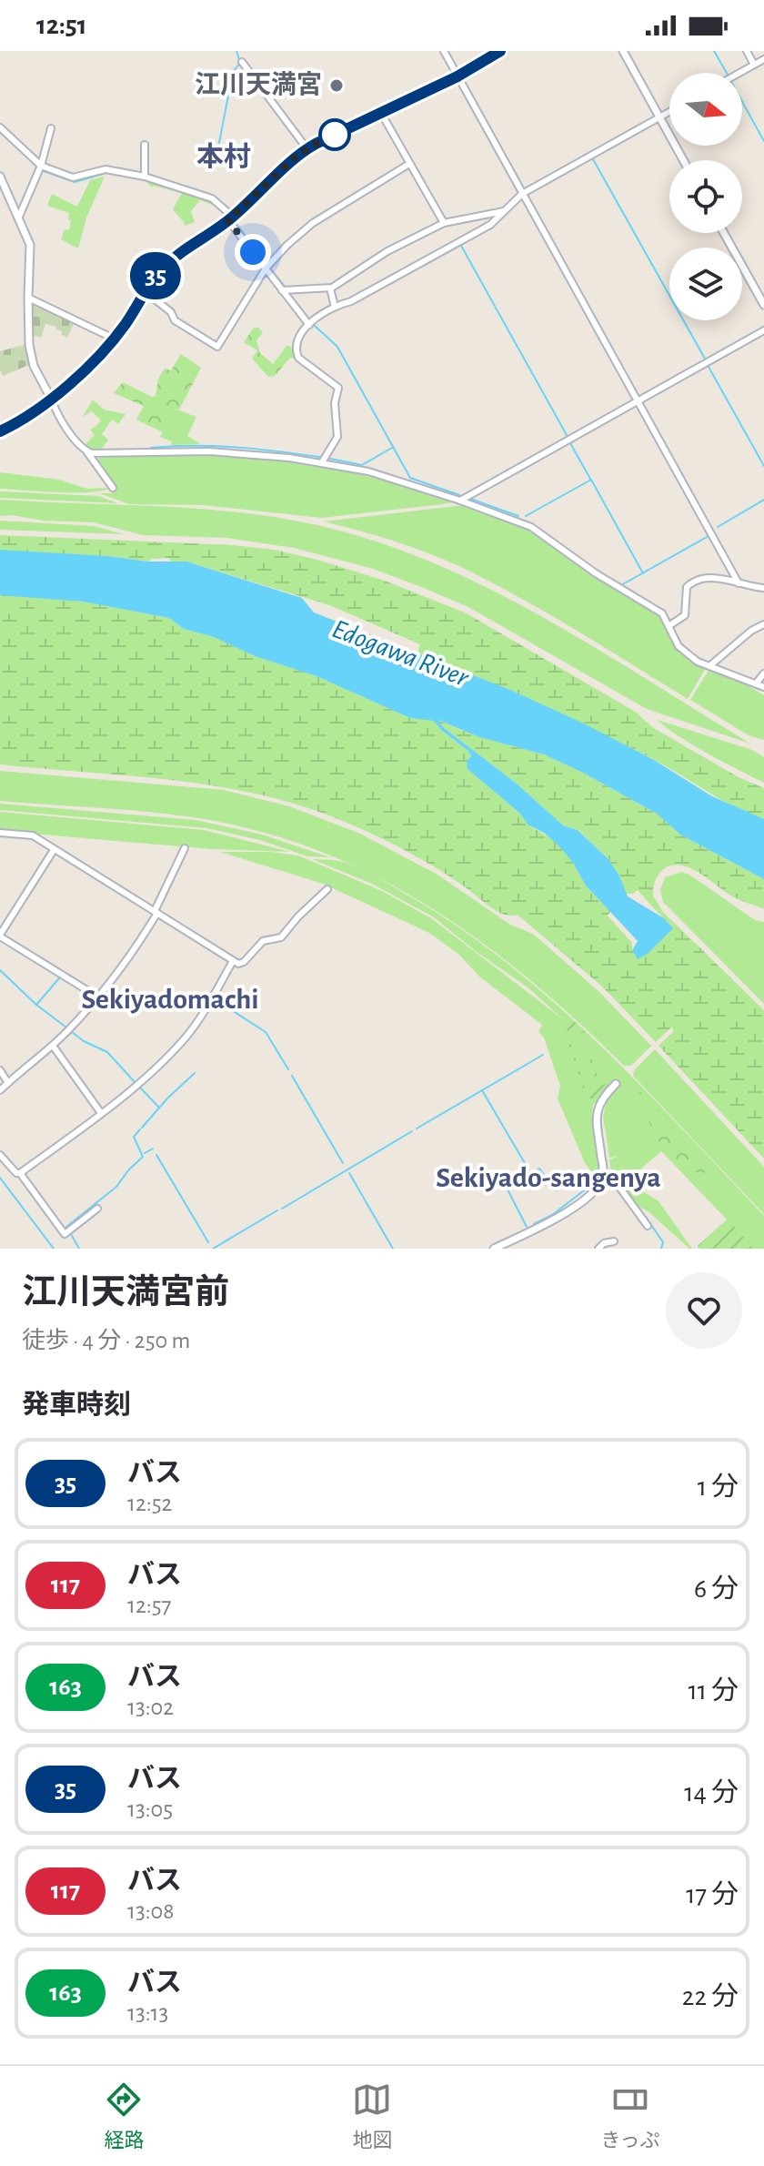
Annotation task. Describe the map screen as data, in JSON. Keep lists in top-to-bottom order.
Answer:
{
  "districts": ["本村", "Sekiyadomachi", "Sekiyado-sangenya"],
  "water": ["Edogawa River"],
  "places": ["江川天満宮"],
  "lines": ["bus line 35"],
  "north": "right",
  "page": {
    "status": "12:51",
    "on_map": "35",
    "heading": [
      ["江川天満宮前", "徒歩 · 4 分 · 250 m"],
      "発車時刻"
    ],
    "list": [
      {
        "mark": "35",
        "name": "バス",
        "note": "12:52",
        "value": "1 分"
      },
      {
        "mark": "117",
        "name": "バス",
        "note": "12:57",
        "value": "6 分"
      },
      {
        "mark": "163",
        "name": "バス",
        "note": "13:02",
        "value": "11 分"
      },
      {
        "mark": "35",
        "name": "バス",
        "note": "13:05",
        "value": "14 分"
      },
      {
        "mark": "117",
        "name": "バス",
        "note": "13:08",
        "value": "17 分"
      },
      {
        "mark": "163",
        "name": "バス",
        "note": "13:13",
        "value": "22 分"
      }
    ],
    "tabs": ["経路", "地図", "きっぷ"]
  }
}
